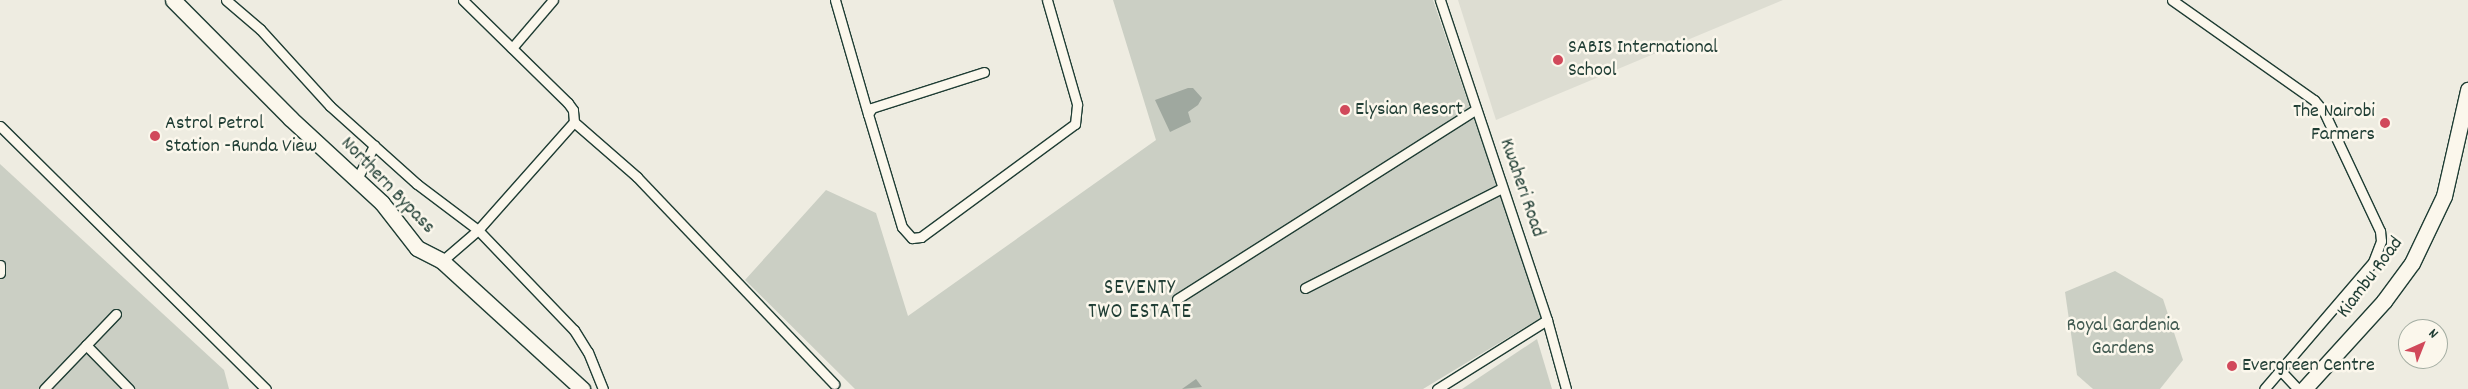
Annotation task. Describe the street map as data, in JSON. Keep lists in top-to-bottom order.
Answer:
{
  "streets": {
    "main road": ["Northern Bypass", "Kiambu Road"],
    "street": ["Kwaheri Road"]
  },
  "districts": ["SEVENTY TWO ESTATE"],
  "parks": ["Royal Gardenia Gardens"],
  "places": [
    "SABIS International School",
    "Elysian Resort",
    "The Nairobi Farmers",
    "Astrol Petrol Station -Runda View",
    "Evergreen Centre"
  ],
  "north": "top right"
}
